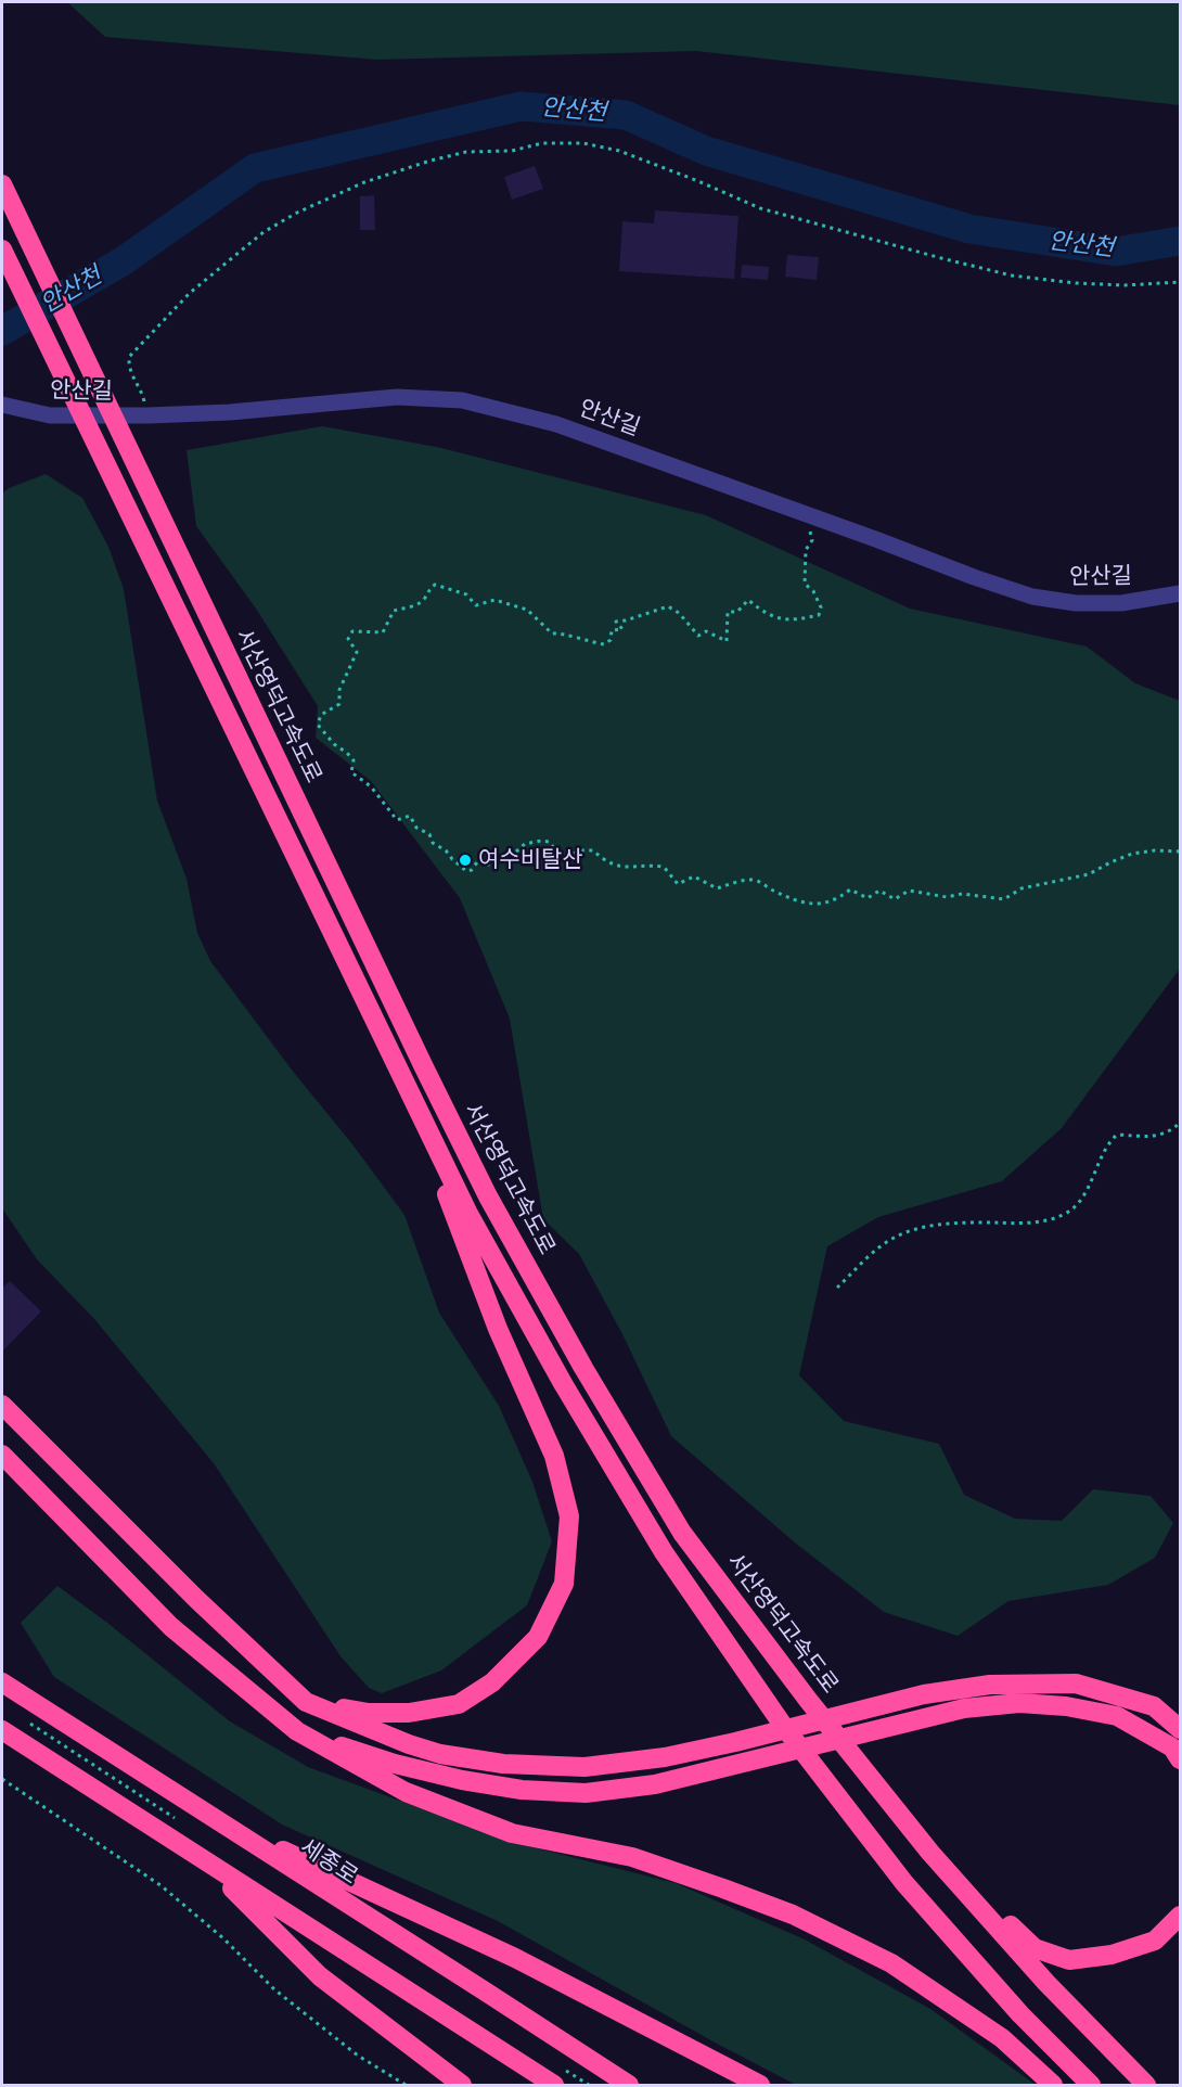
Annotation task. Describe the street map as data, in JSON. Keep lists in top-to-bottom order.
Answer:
{
  "streets": {
    "highway": ["서산영덕고속도로", "세종로"],
    "street": ["안산길"]
  },
  "water": ["안산천"],
  "places": ["여수비탈산"]
}
